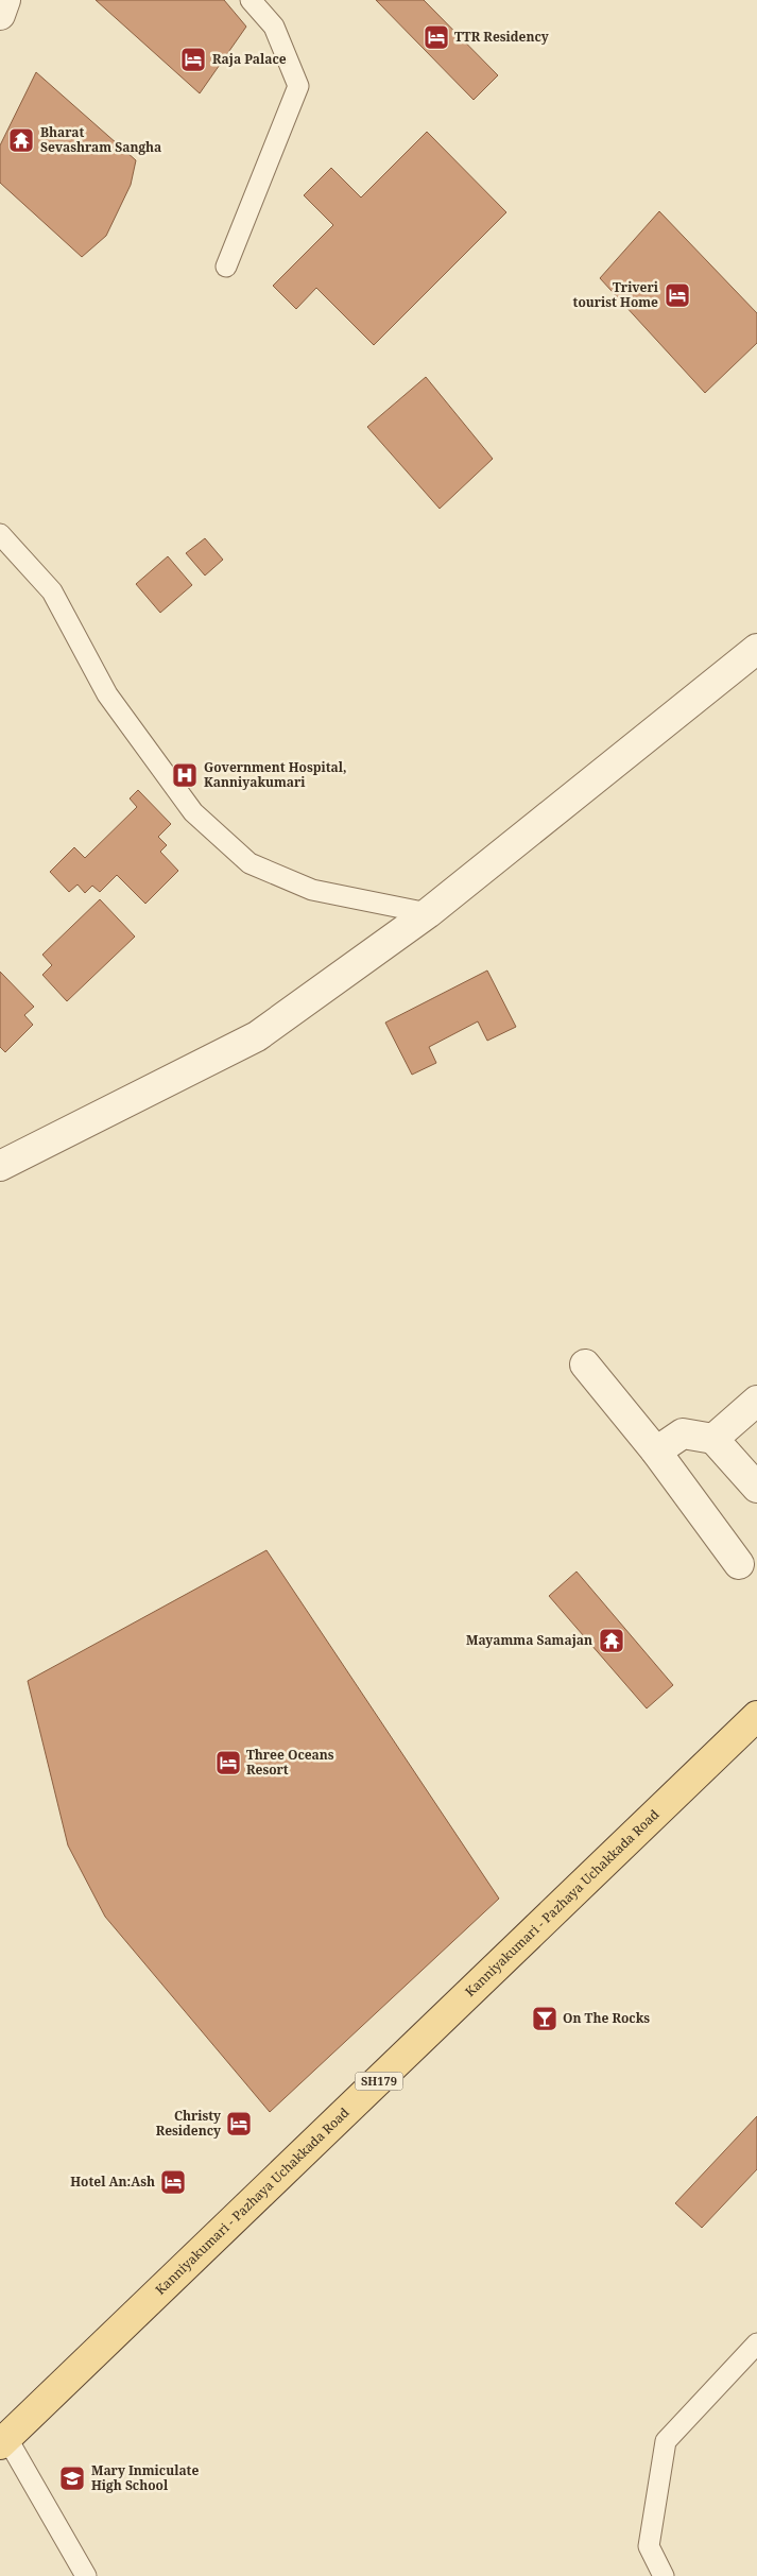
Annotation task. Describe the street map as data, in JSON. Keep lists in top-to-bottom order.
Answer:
{
  "streets": {
    "main road": ["Kanniyakumari - Pazhaya Uchakkada Road", "SH179"]
  },
  "places": {
    "hotel": [
      "TTR Residency",
      "Raja Palace",
      "Triveri tourist Home",
      "Three Oceans Resort",
      "Christy Residency",
      "Hotel An:Ash"
    ],
    "temple": ["Bharat Sevashram Sangha", "Mayamma Samajan"],
    "hospital": ["Government Hospital, Kanniyakumari"],
    "bar": ["On The Rocks"],
    "school or university": ["Mary Inmiculate High School"]
  }
}
